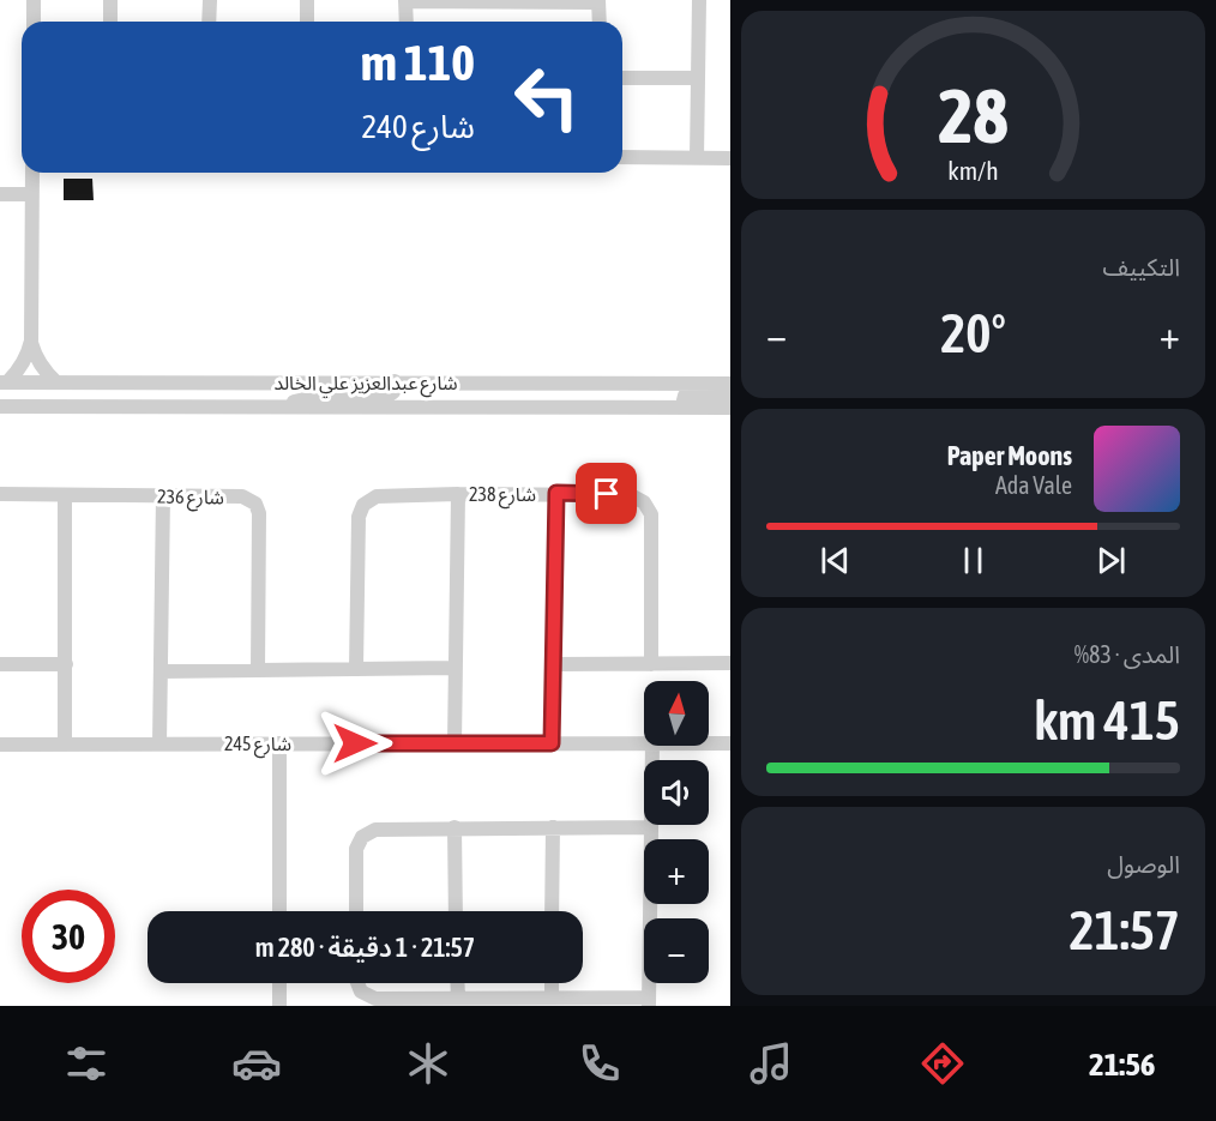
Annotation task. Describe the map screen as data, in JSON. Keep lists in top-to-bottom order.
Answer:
{
  "streets": {
    "street": [
      "شارع عبدالعزيز علي الخالد",
      "شارع 238",
      "شارع 236",
      "شارع 245"
    ]
  },
  "north": "top",
  "page": {
    "turn": ["110 m", "شارع 240"],
    "tile": [
      "التكييف",
      ["المدى · 83%", "415 km"],
      ["الوصول", "21:57"]
    ],
    "heat": ["−", "20°", "+"],
    "song": ["Paper Moons", "Ada Vale"],
    "map_buttons": ["+", "−"],
    "limit": "30",
    "trip": "21:57 · 1 دقيقة · 280 m",
    "tabs": "21:56",
    "gauge": ["28", "km/h"]
  }
}
